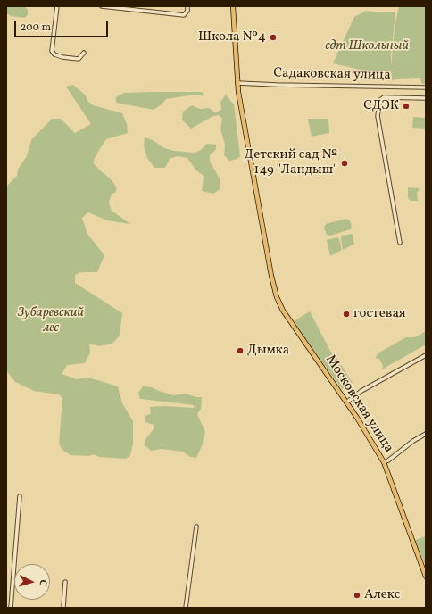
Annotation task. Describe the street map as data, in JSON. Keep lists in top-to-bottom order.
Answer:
{
  "streets": {
    "main road": ["Московская улица"],
    "street": ["Садаковская улица"]
  },
  "crossings": [
    ["Садаковская улица", "Московская улица"]
  ],
  "parks": ["сдт Школьный", "Зубаревский лес"],
  "places": [
    "Школа №4",
    "СДЭК",
    "Детский сад № 149 \"Ландыш\"",
    "гостевая",
    "Дымка",
    "Алекс"
  ],
  "scale_bar": "200 m",
  "north": "right"
}
